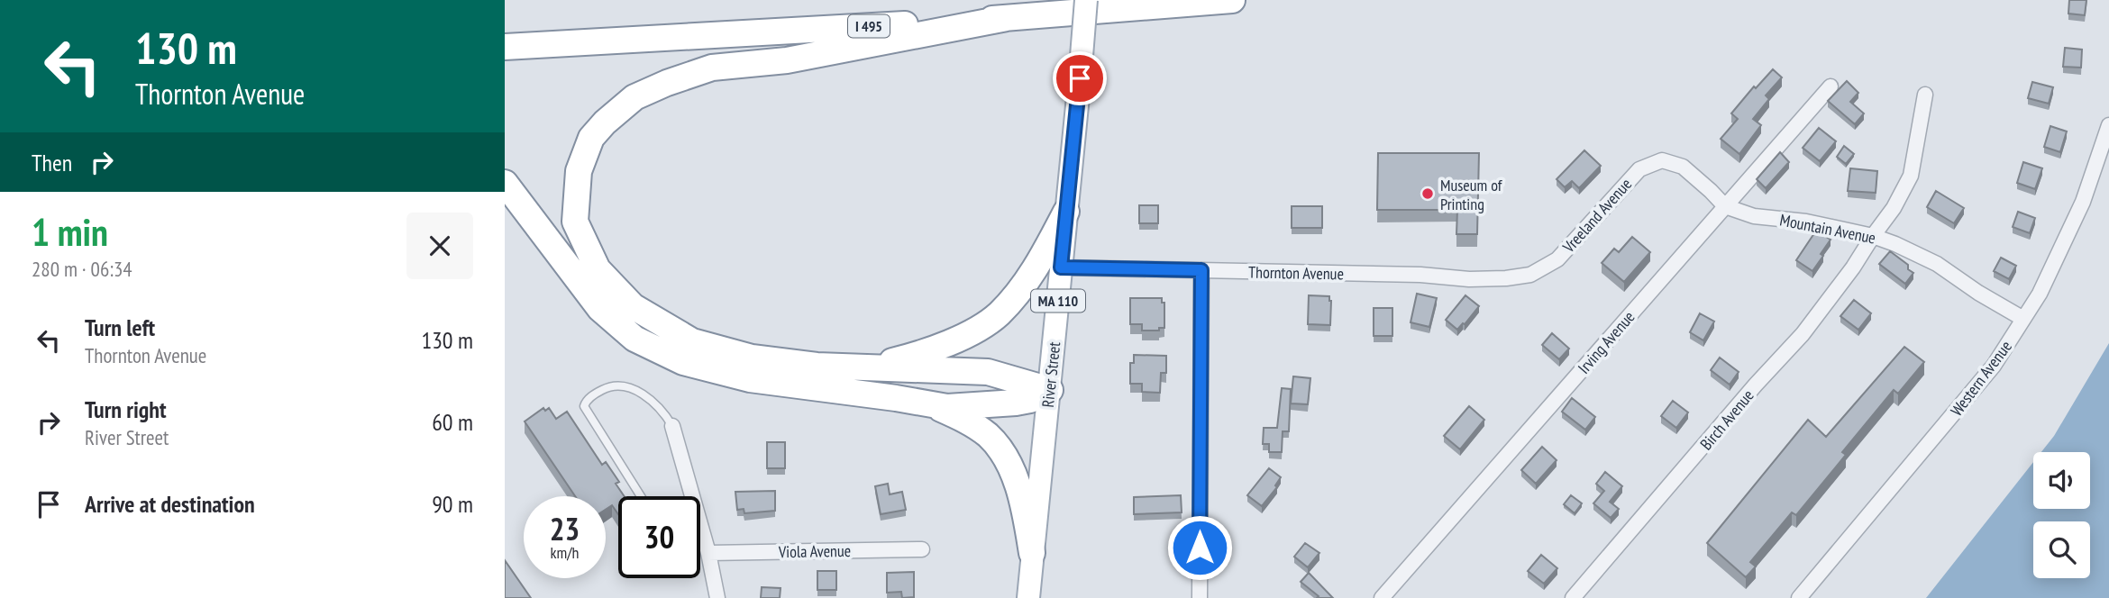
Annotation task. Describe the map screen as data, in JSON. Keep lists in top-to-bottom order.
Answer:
{
  "streets": {
    "highway": ["I 495"],
    "main road": ["MA 110", "River Street"],
    "street": [
      "Vreeland Avenue",
      "Mountain Avenue",
      "Thornton Avenue",
      "Irving Avenue",
      "Western Avenue",
      "Birch Avenue",
      "Viola Avenue"
    ]
  },
  "crossings": [
    ["Vreeland Avenue", "Mountain Avenue"],
    ["Vreeland Avenue", "Thornton Avenue"],
    ["Vreeland Avenue", "Irving Avenue"],
    ["Mountain Avenue", "Irving Avenue"],
    ["Mountain Avenue", "Western Avenue"],
    ["Mountain Avenue", "Birch Avenue"],
    ["Thornton Avenue", "River Street"]
  ],
  "places": ["Museum of Printing"],
  "page": {
    "turn": ["130 m", "Thornton Avenue"],
    "then": "Then",
    "heading": ["1 min", "280 m · 06:34"],
    "list": [
      {
        "name": "Turn left",
        "note": "Thornton Avenue",
        "value": "130 m"
      },
      {
        "name": "Turn right",
        "note": "River Street",
        "value": "60 m"
      },
      {
        "name": "Arrive at destination",
        "value": "90 m"
      }
    ],
    "speed": "23 km/h",
    "limit": "30"
  }
}
